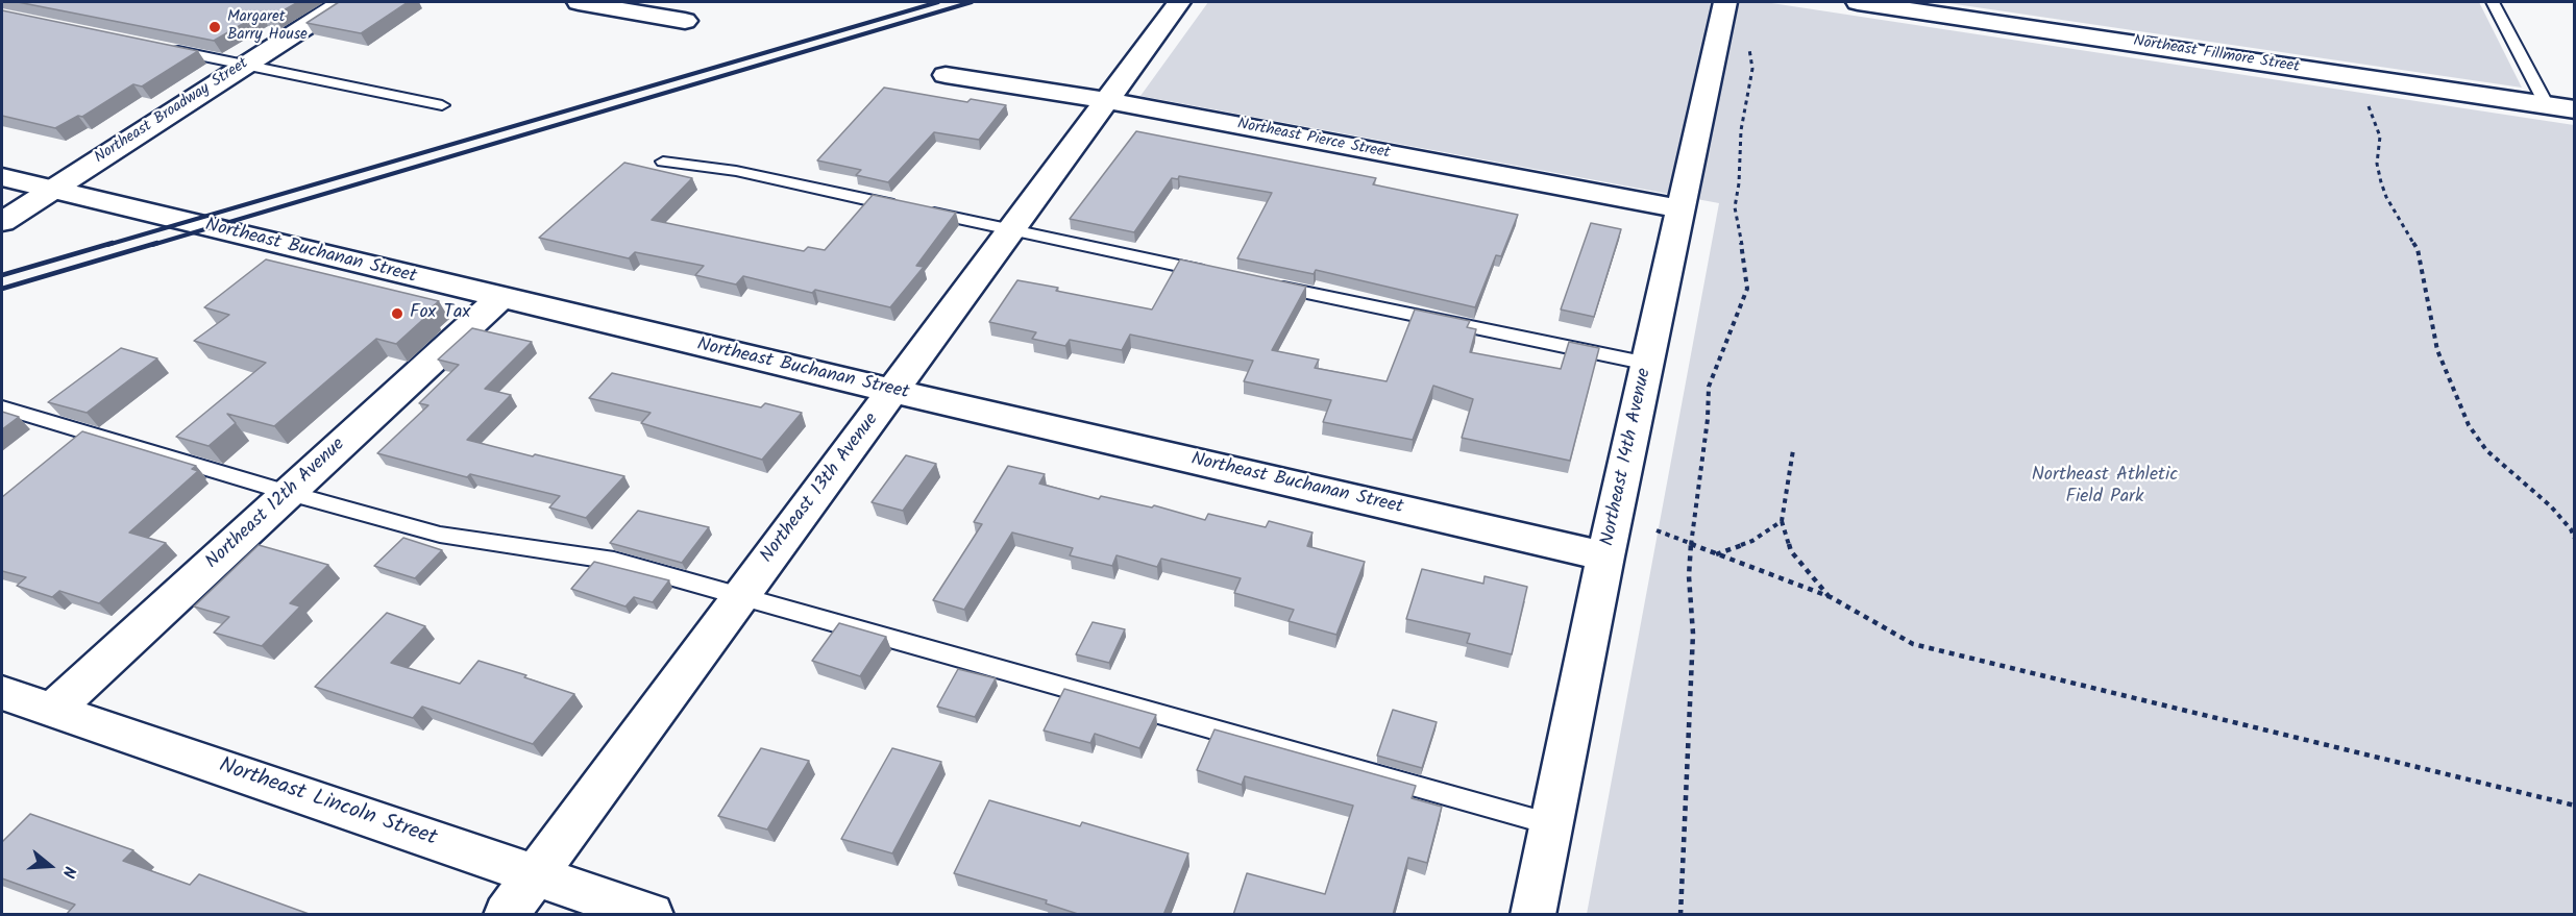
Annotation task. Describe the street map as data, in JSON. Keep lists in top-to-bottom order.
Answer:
{
  "streets": {
    "street": [
      "Northeast Fillmore Street",
      "Northeast Broadway Street",
      "Northeast Pierce Street",
      "Northeast Buchanan Street",
      "Northeast 14th Avenue",
      "Northeast 13th Avenue",
      "Northeast 12th Avenue",
      "Northeast Lincoln Street"
    ]
  },
  "crossings": [
    ["Northeast Broadway Street", "Northeast Buchanan Street"],
    ["Northeast Pierce Street", "Northeast 14th Avenue"],
    ["Northeast Pierce Street", "Northeast 13th Avenue"],
    ["Northeast Buchanan Street", "Northeast 14th Avenue"],
    ["Northeast Buchanan Street", "Northeast 13th Avenue"],
    ["Northeast Buchanan Street", "Northeast 12th Avenue"],
    ["Northeast 13th Avenue", "Northeast Lincoln Street"],
    ["Northeast 12th Avenue", "Northeast Lincoln Street"]
  ],
  "parks": ["Northeast Athletic Field Park"],
  "places": ["Margaret Barry House", "Fox Tax"],
  "north": "right"
}
